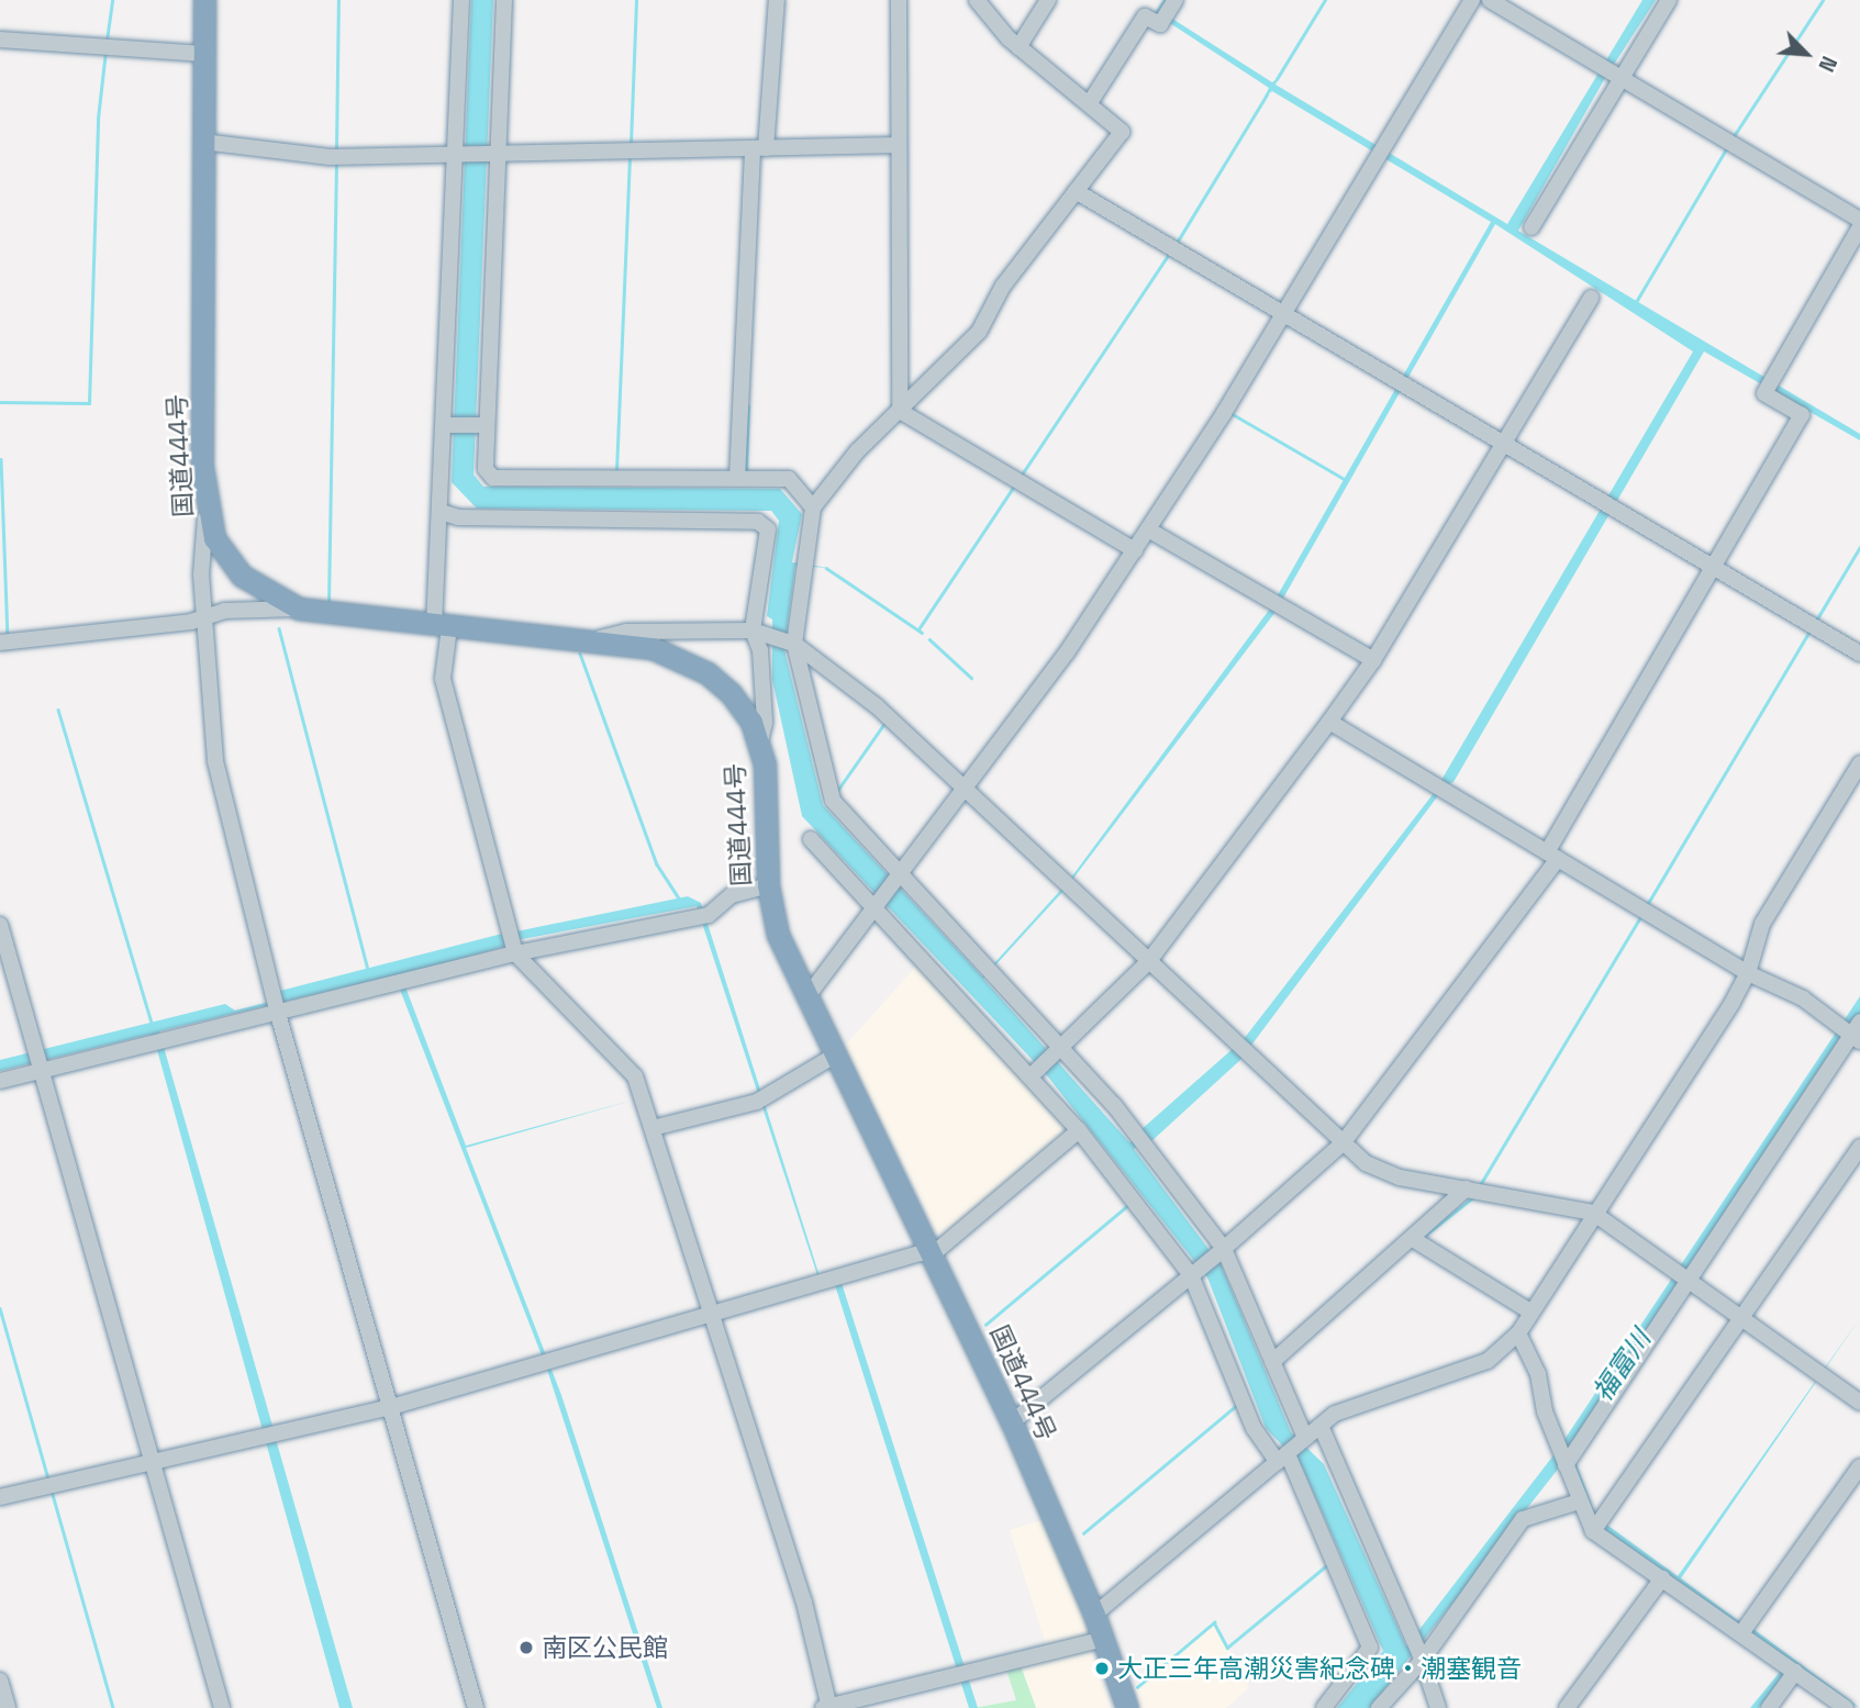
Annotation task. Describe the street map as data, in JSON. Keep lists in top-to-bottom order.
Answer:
{
  "streets": {
    "highway": ["国道444号"]
  },
  "water": ["福富川"],
  "places": ["南区公民館", "大正三年高潮災害紀念碑・潮塞観音"],
  "north": "bottom right"
}
